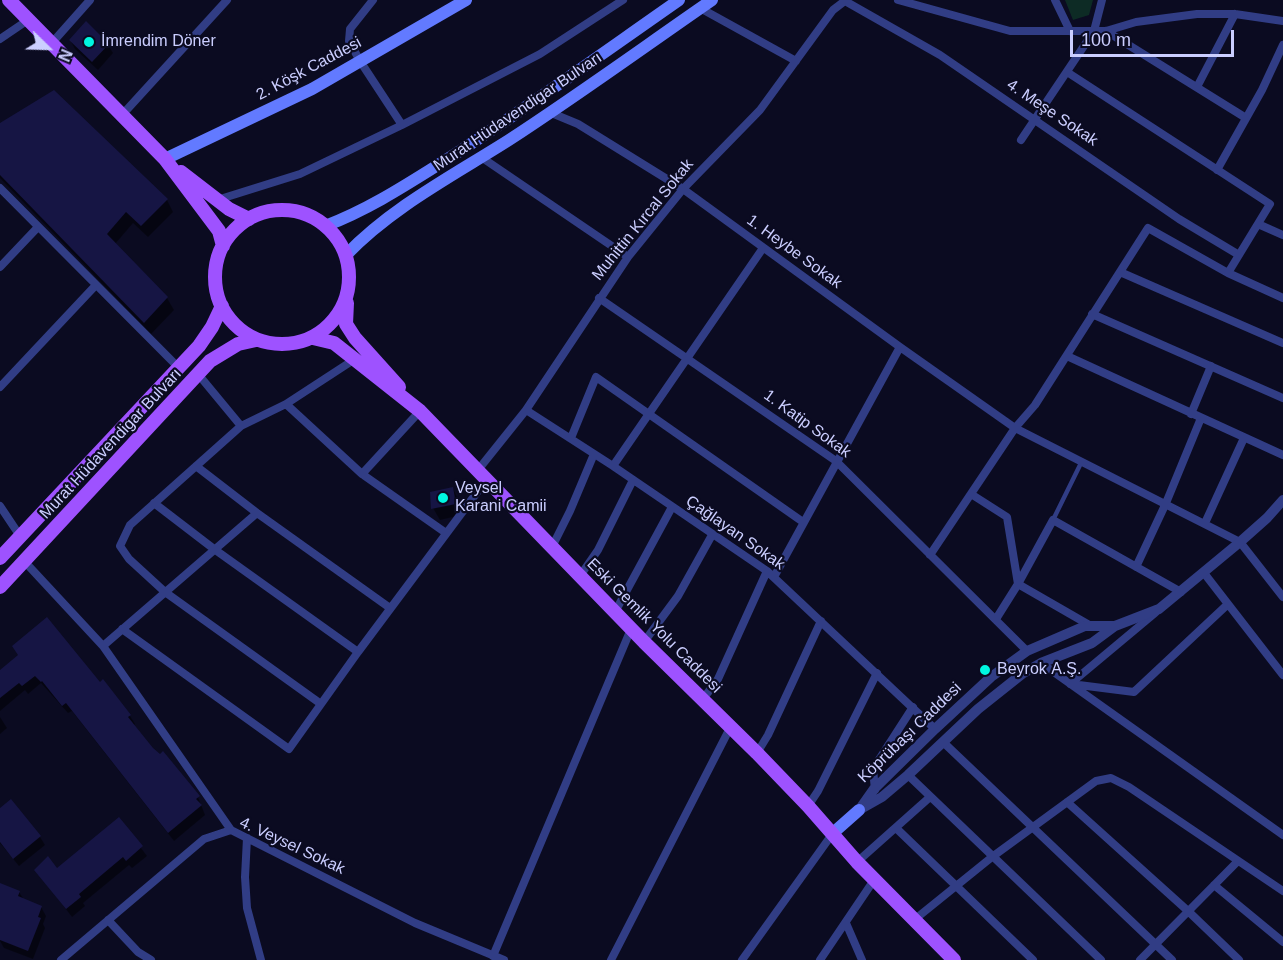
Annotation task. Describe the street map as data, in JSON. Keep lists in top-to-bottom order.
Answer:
{
  "streets": {
    "main road": [
      "2. Köşk Caddesi",
      "Murat Hüdavendigar Bulvarı",
      "Eski Gemlik Yolu Caddesi",
      "Köprübaşı Caddesi"
    ],
    "street": [
      "4. Meşe Sokak",
      "Muhittin Kırcal Sokak",
      "1. Heybe Sokak",
      "1. Katip Sokak",
      "Çağlayan Sokak",
      "4. Veysel Sokak"
    ]
  },
  "crossings": [
    ["Murat Hüdavendigar Bulvarı", "1. Heybe Sokak"],
    ["Murat Hüdavendigar Bulvarı", "Eski Gemlik Yolu Caddesi"],
    ["4. Meşe Sokak", "Muhittin Kırcal Sokak"],
    ["Muhittin Kırcal Sokak", "1. Heybe Sokak"],
    ["Muhittin Kırcal Sokak", "1. Katip Sokak"],
    ["Muhittin Kırcal Sokak", "Çağlayan Sokak"],
    ["Muhittin Kırcal Sokak", "Eski Gemlik Yolu Caddesi"],
    ["1. Heybe Sokak", "Köprübaşı Caddesi"],
    ["1. Katip Sokak", "Köprübaşı Caddesi"],
    ["Çağlayan Sokak", "Köprübaşı Caddesi"],
    ["Eski Gemlik Yolu Caddesi", "Köprübaşı Caddesi"]
  ],
  "places": ["İmrendim Döner", "Veysel Karani Camii", "Beyrok A.Ş."],
  "scale_bar": "100 m",
  "north": "bottom right"
}
